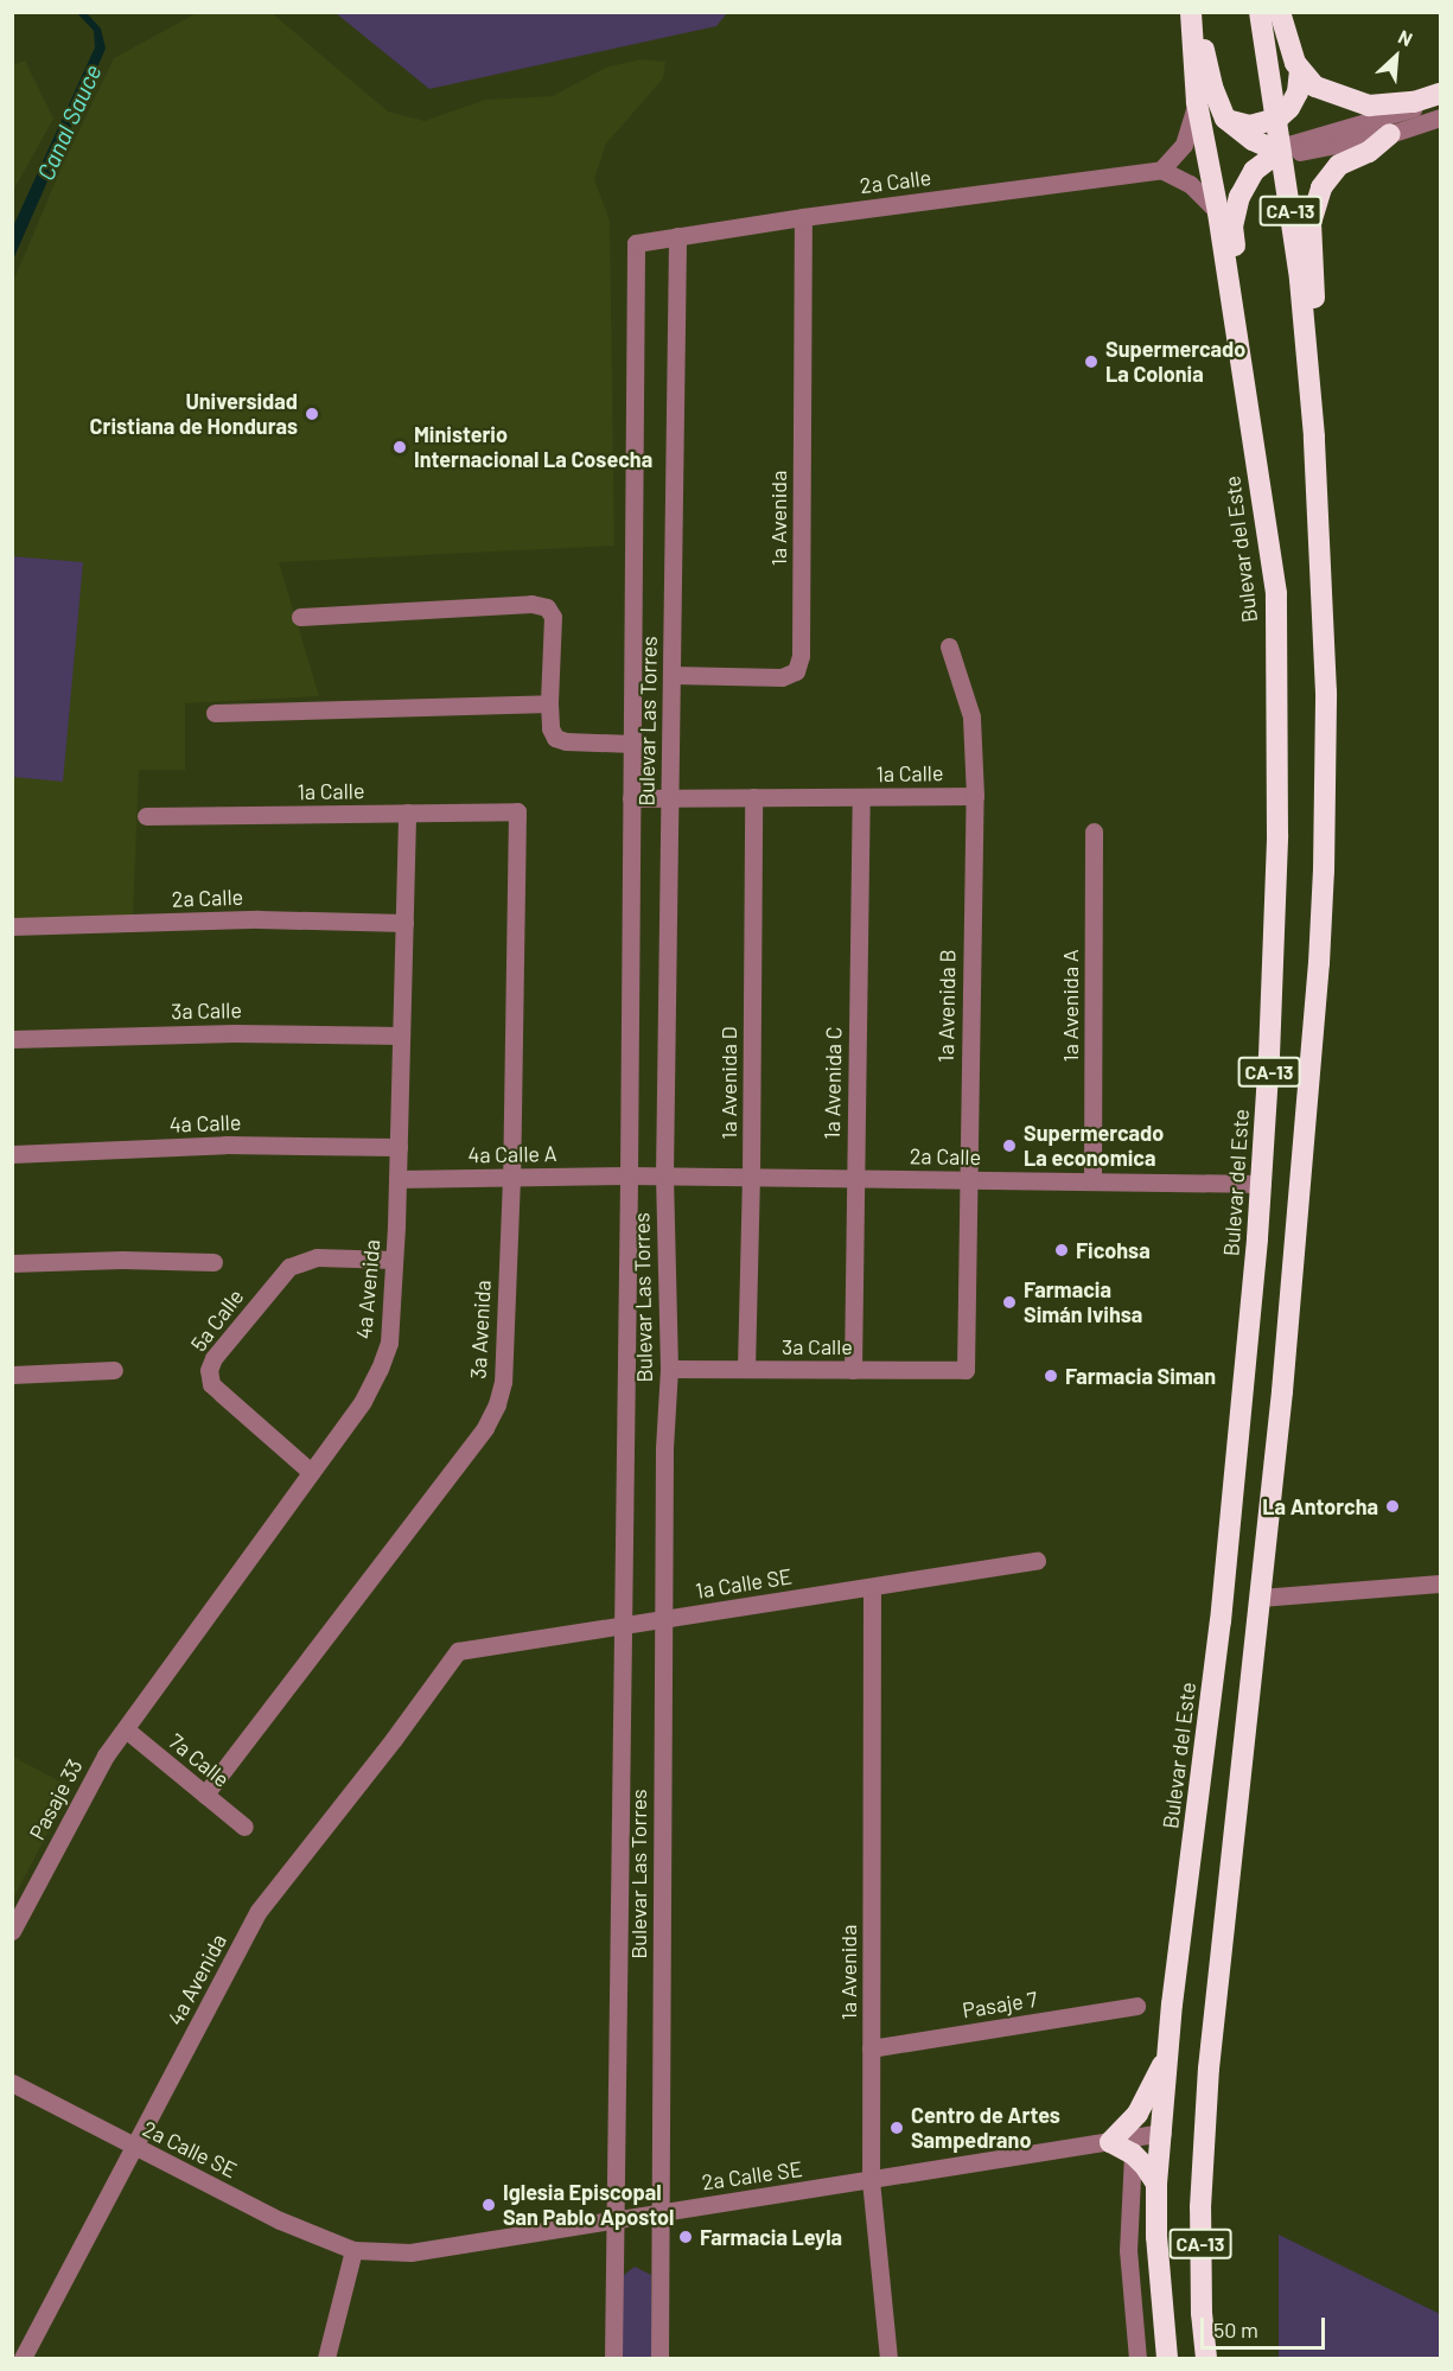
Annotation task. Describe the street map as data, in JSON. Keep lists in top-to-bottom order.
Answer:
{
  "streets": {
    "highway": ["CA-13", "Bulevar del Este"],
    "street": [
      "2a Calle",
      "1a Avenida",
      "Bulevar Las Torres",
      "1a Calle",
      "1a Avenida B",
      "1a Avenida A",
      "3a Calle",
      "1a Avenida D",
      "1a Avenida C",
      "4a Calle",
      "4a Calle A",
      "4a Avenida",
      "5a Calle",
      "3a Avenida",
      "1a Calle SE",
      "7a Calle",
      "Pasaje 33",
      "Pasaje 7",
      "2a Calle SE"
    ]
  },
  "crossings": [
    ["2a Calle", "1a Avenida"],
    ["2a Calle", "Bulevar del Este"],
    ["2a Calle", "Bulevar Las Torres"],
    ["2a Calle", "1a Avenida B"],
    ["2a Calle", "1a Avenida A"],
    ["2a Calle", "1a Avenida D"],
    ["2a Calle", "1a Avenida C"],
    ["2a Calle", "4a Calle A"],
    ["2a Calle", "4a Avenida"],
    ["1a Avenida", "Bulevar Las Torres"],
    ["1a Avenida", "1a Calle SE"],
    ["1a Avenida", "Pasaje 7"],
    ["1a Avenida", "2a Calle SE"],
    ["Bulevar del Este", "2a Calle SE"],
    ["Bulevar Las Torres", "1a Calle"],
    ["Bulevar Las Torres", "3a Calle"],
    ["Bulevar Las Torres", "4a Calle A"],
    ["Bulevar Las Torres", "1a Calle SE"],
    ["Bulevar Las Torres", "2a Calle SE"],
    ["1a Calle", "1a Avenida B"],
    ["1a Calle", "1a Avenida D"],
    ["1a Calle", "1a Avenida C"],
    ["1a Calle", "4a Avenida"],
    ["1a Calle", "3a Avenida"],
    ["1a Avenida B", "3a Calle"],
    ["3a Calle", "1a Avenida D"],
    ["3a Calle", "1a Avenida C"],
    ["3a Calle", "4a Avenida"],
    ["4a Calle", "4a Avenida"],
    ["4a Calle A", "4a Avenida"],
    ["4a Calle A", "3a Avenida"],
    ["4a Avenida", "5a Calle"],
    ["4a Avenida", "1a Calle SE"],
    ["4a Avenida", "7a Calle"],
    ["4a Avenida", "Pasaje 33"],
    ["4a Avenida", "2a Calle SE"],
    ["3a Avenida", "7a Calle"],
    ["7a Calle", "Pasaje 33"]
  ],
  "water": ["Canal Sauce"],
  "places": [
    "Supermercado La Colonia",
    "Universidad Cristiana de Honduras",
    "Ministerio Internacional La Cosecha",
    "Supermercado La economica",
    "Ficohsa",
    "Farmacia Simán Ivihsa",
    "Farmacia Siman",
    "La Antorcha",
    "Centro de Artes Sampedrano",
    "Iglesia Episcopal San Pablo Apostol",
    "Farmacia Leyla"
  ],
  "scale_bar": "50 m",
  "north": "top right"
}
